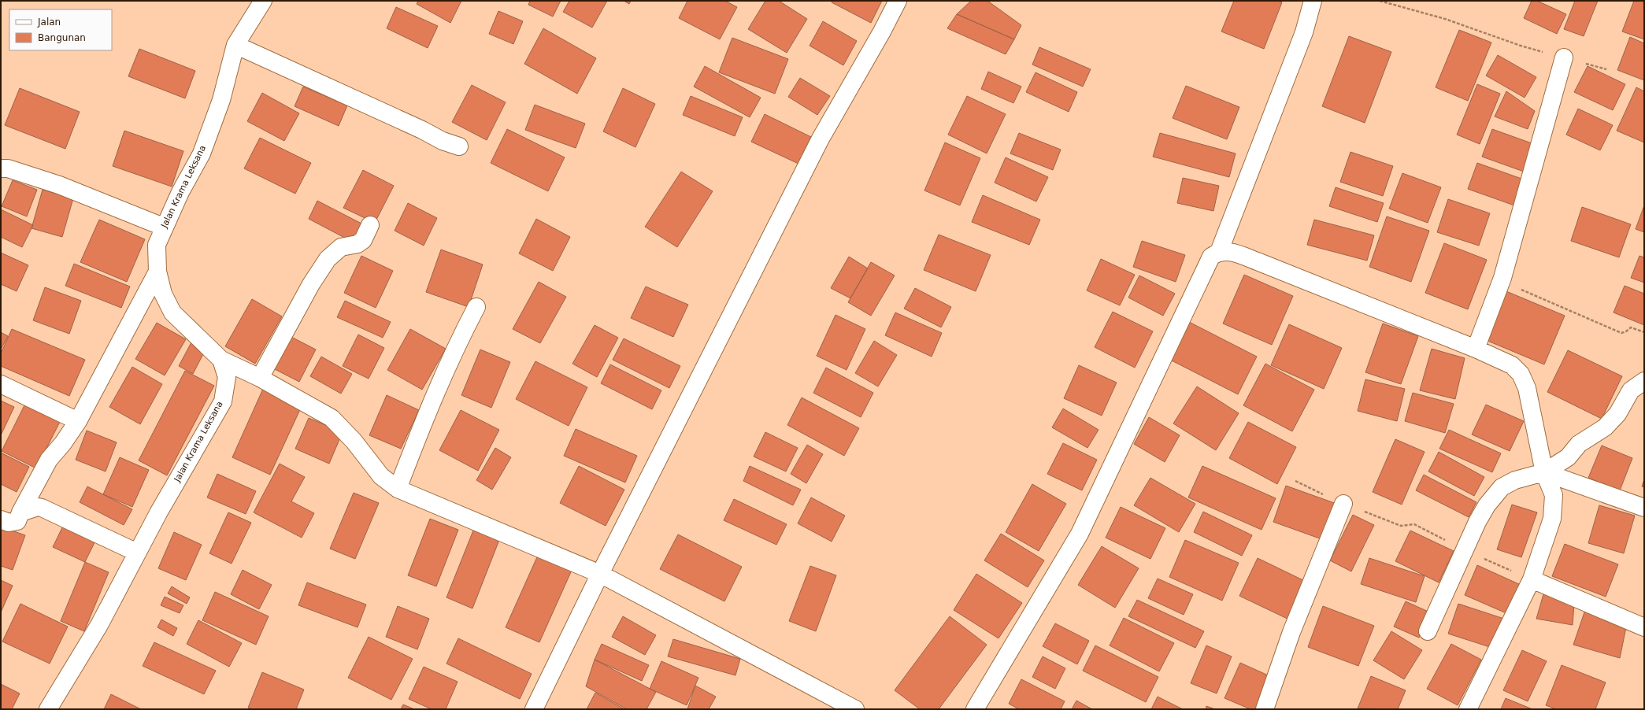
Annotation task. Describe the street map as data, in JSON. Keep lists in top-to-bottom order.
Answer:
{
  "streets": {
    "street": ["Jalan Krama Leksana"]
  },
  "legend": ["Jalan", "Bangunan"]
}
